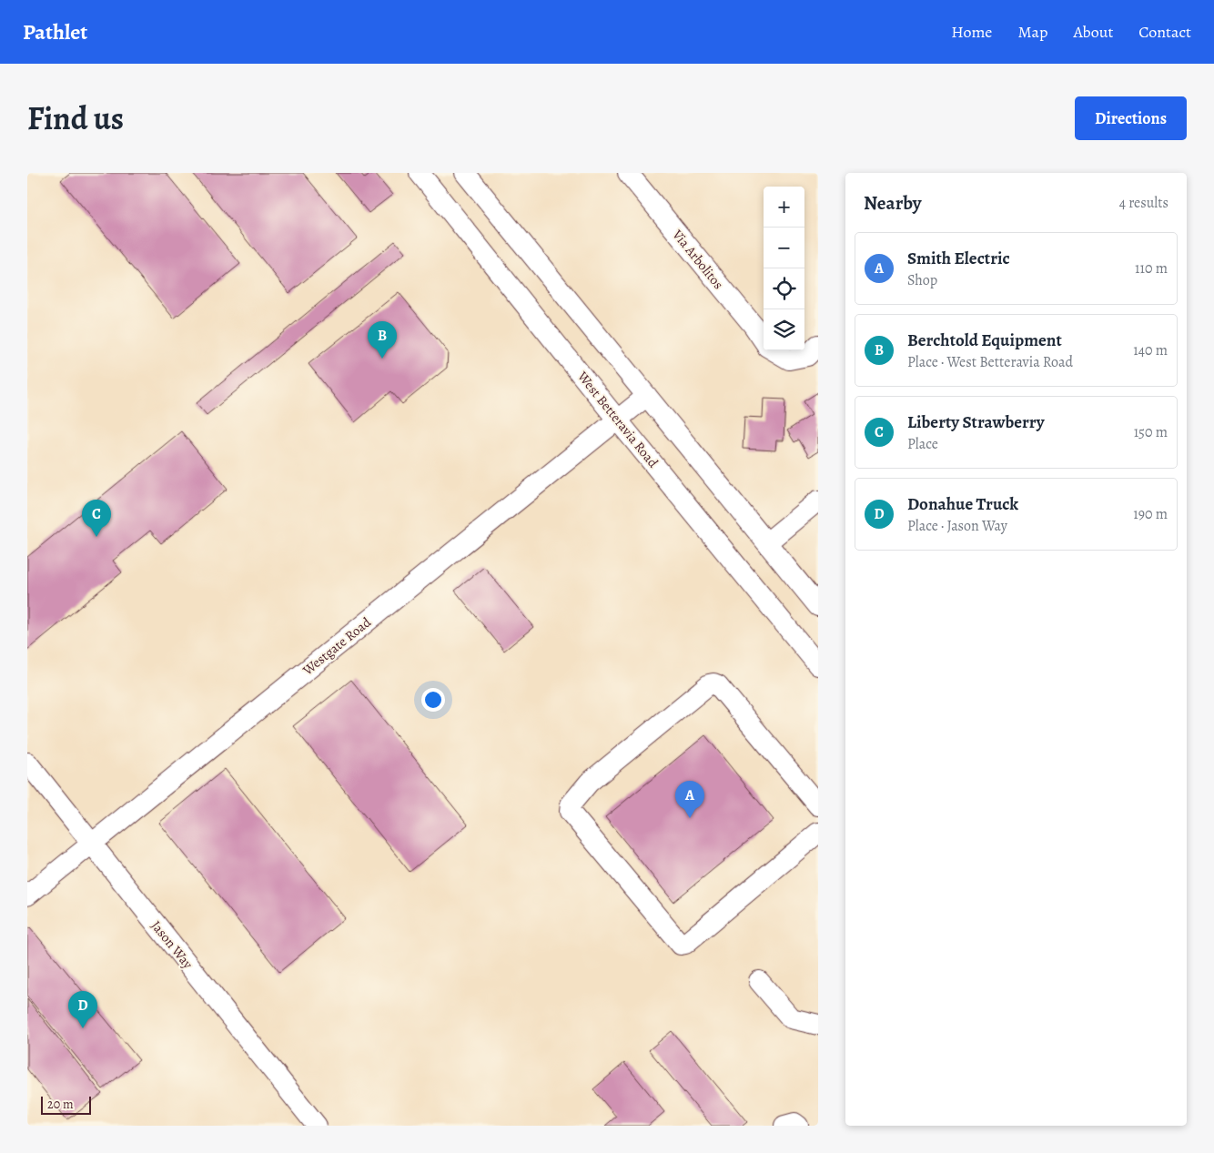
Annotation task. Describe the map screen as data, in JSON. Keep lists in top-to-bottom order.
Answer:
{
  "streets": {
    "street": [
      "Via Arbolitos",
      "West Betteravia Road",
      "Westgate Road",
      "Jason Way"
    ]
  },
  "crossings": [
    ["West Betteravia Road", "Westgate Road"],
    ["Westgate Road", "Jason Way"]
  ],
  "scale_bar": "20 m",
  "page": {
    "header": "Pathlet",
    "nav": [
      "Home",
      "Map",
      "About",
      "Contact"
    ],
    "title": "Find us",
    "buttons": "Directions",
    "heading": ["Nearby", "4 results"],
    "map_buttons": ["+", "−"],
    "list": [
      {
        "mark": "A",
        "name": "Smith Electric",
        "note": "Shop",
        "value": "110 m"
      },
      {
        "mark": "B",
        "name": "Berchtold Equipment",
        "note": "Place · West Betteravia Road",
        "value": "140 m"
      },
      {
        "mark": "C",
        "name": "Liberty Strawberry",
        "note": "Place",
        "value": "150 m"
      },
      {
        "mark": "D",
        "name": "Donahue Truck",
        "note": "Place · Jason Way",
        "value": "190 m"
      }
    ],
    "pins": [
      "B",
      "C",
      "A",
      "D"
    ],
    "scale": "20 m"
  }
}
